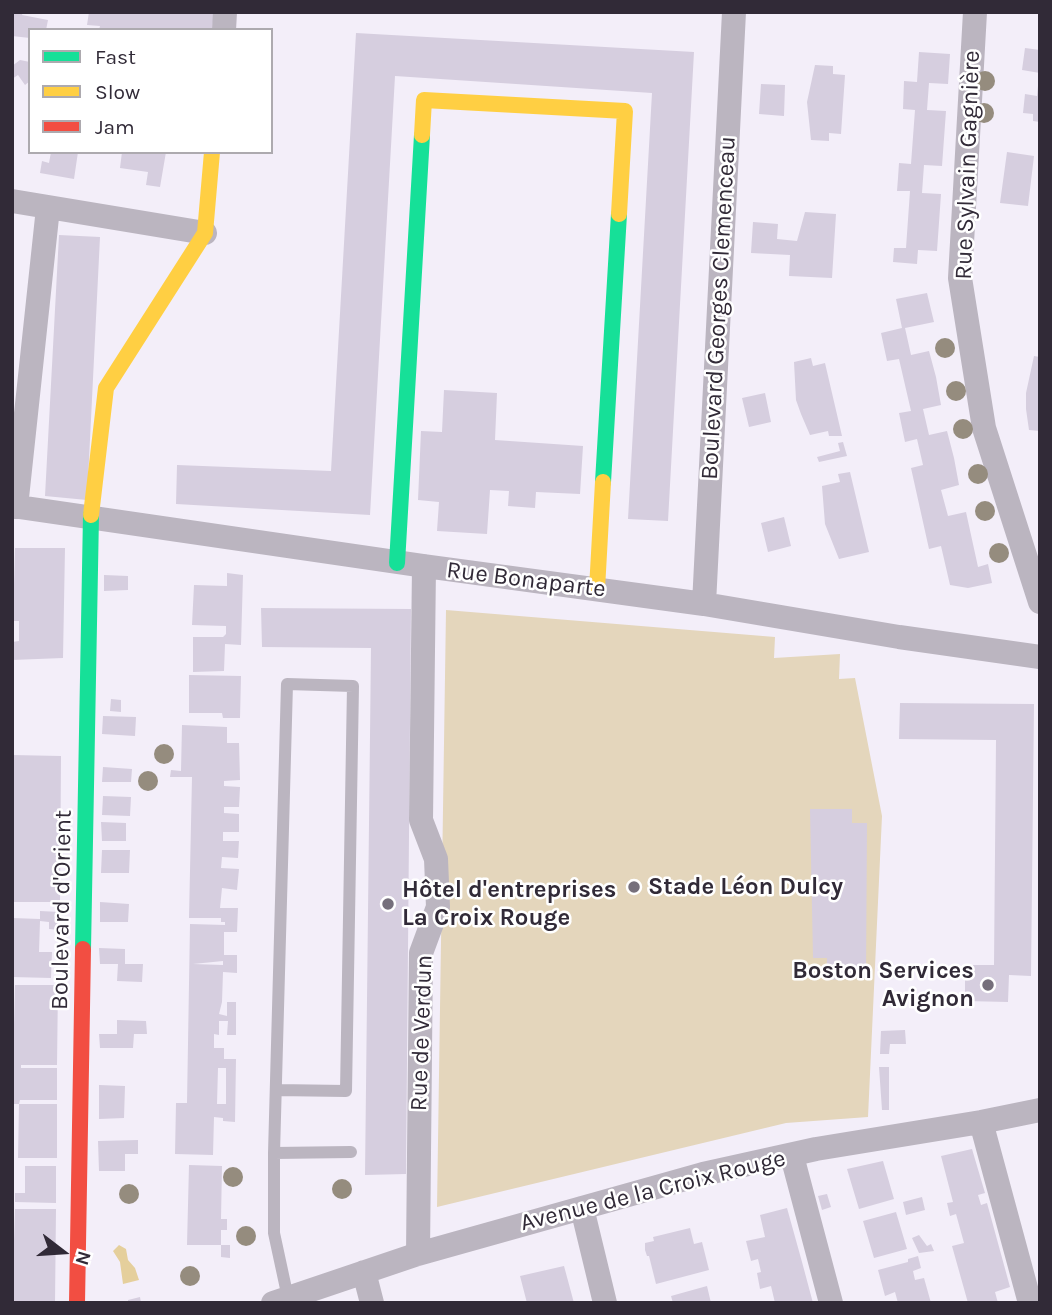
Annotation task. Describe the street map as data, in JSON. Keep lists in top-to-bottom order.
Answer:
{
  "streets": {
    "street": [
      "Rue Sylvain Gagnière",
      "Boulevard Georges Clemenceau",
      "Rue Bonaparte",
      "Boulevard d'Orient",
      "Rue de Verdun",
      "Avenue de la Croix Rouge"
    ]
  },
  "crossings": [
    ["Boulevard Georges Clemenceau", "Rue Bonaparte"],
    ["Rue Bonaparte", "Boulevard d'Orient"],
    ["Rue Bonaparte", "Rue de Verdun"],
    ["Rue de Verdun", "Avenue de la Croix Rouge"]
  ],
  "places": ["Stade Léon Dulcy", "Hôtel d'entreprises La Croix Rouge", "Boston Services Avignon"],
  "legend": ["Fast", "Slow", "Jam"],
  "north": "right"
}
